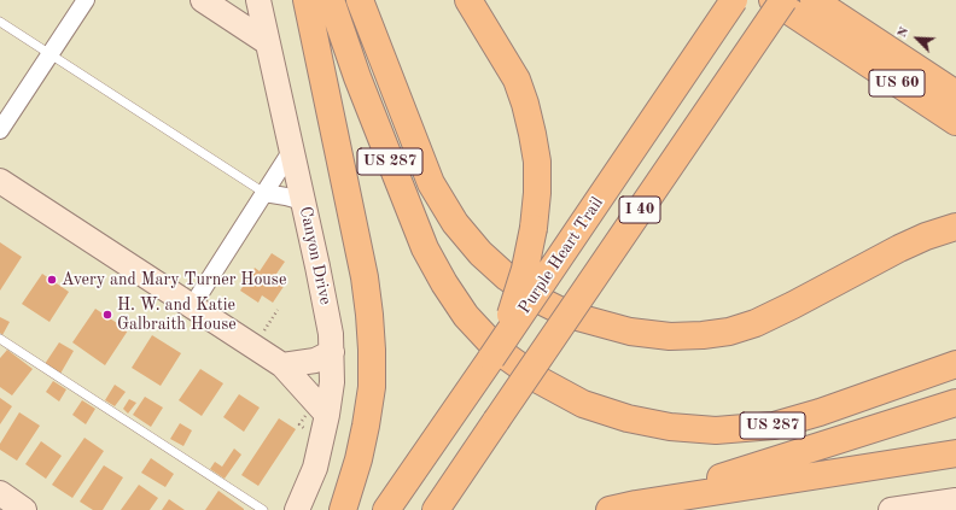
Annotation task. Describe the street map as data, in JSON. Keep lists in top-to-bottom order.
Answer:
{
  "streets": {
    "highway": [
      "US 60",
      "US 287",
      "I 40",
      "Purple Heart Trail"
    ],
    "main road": ["Canyon Drive"]
  },
  "places": ["Avery and Mary Turner House", "H. W. and Katie Galbraith House"],
  "north": "top left"
}
